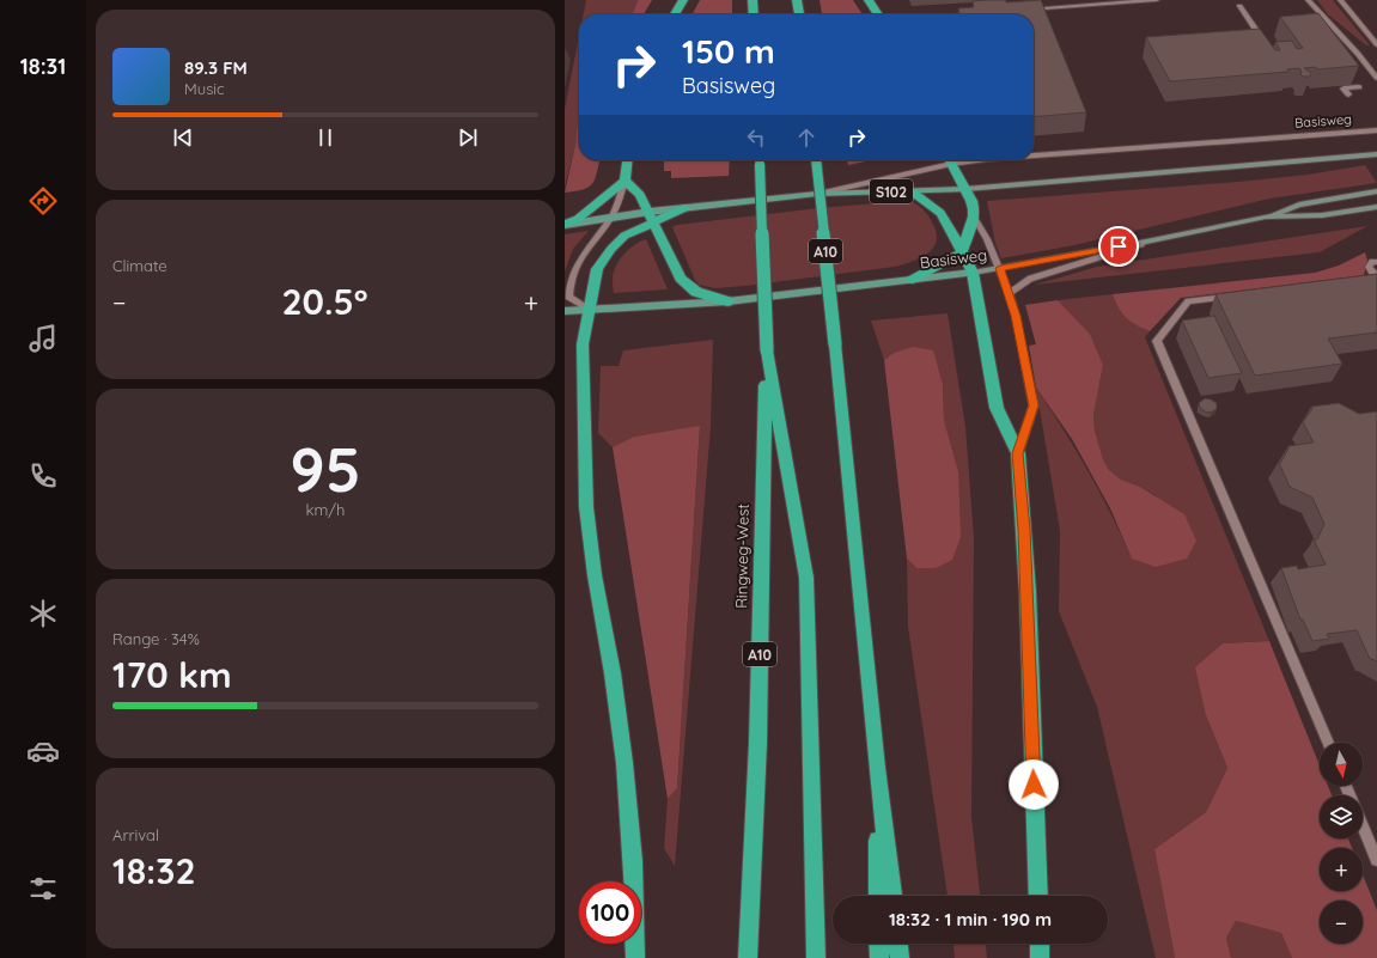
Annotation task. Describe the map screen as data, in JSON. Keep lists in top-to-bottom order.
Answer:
{
  "streets": {
    "highway": ["A10", "Ringweg-West"],
    "main road": ["Basisweg", "S102"]
  },
  "crossings": [
    ["A10", "Ringweg-West"]
  ],
  "north": "bottom",
  "page": {
    "tabs": "18:31",
    "turn": ["150 m", "Basisweg"],
    "song": ["89.3 FM", "Music"],
    "tile": [
      "Climate",
      ["95", "km/h"],
      ["Range · 34%", "170 km"],
      ["Arrival", "18:32"]
    ],
    "heat": ["−", "20.5°", "+"],
    "map_buttons": ["+", "−"],
    "limit": "100",
    "trip": "18:32 · 1 min · 190 m"
  }
}
